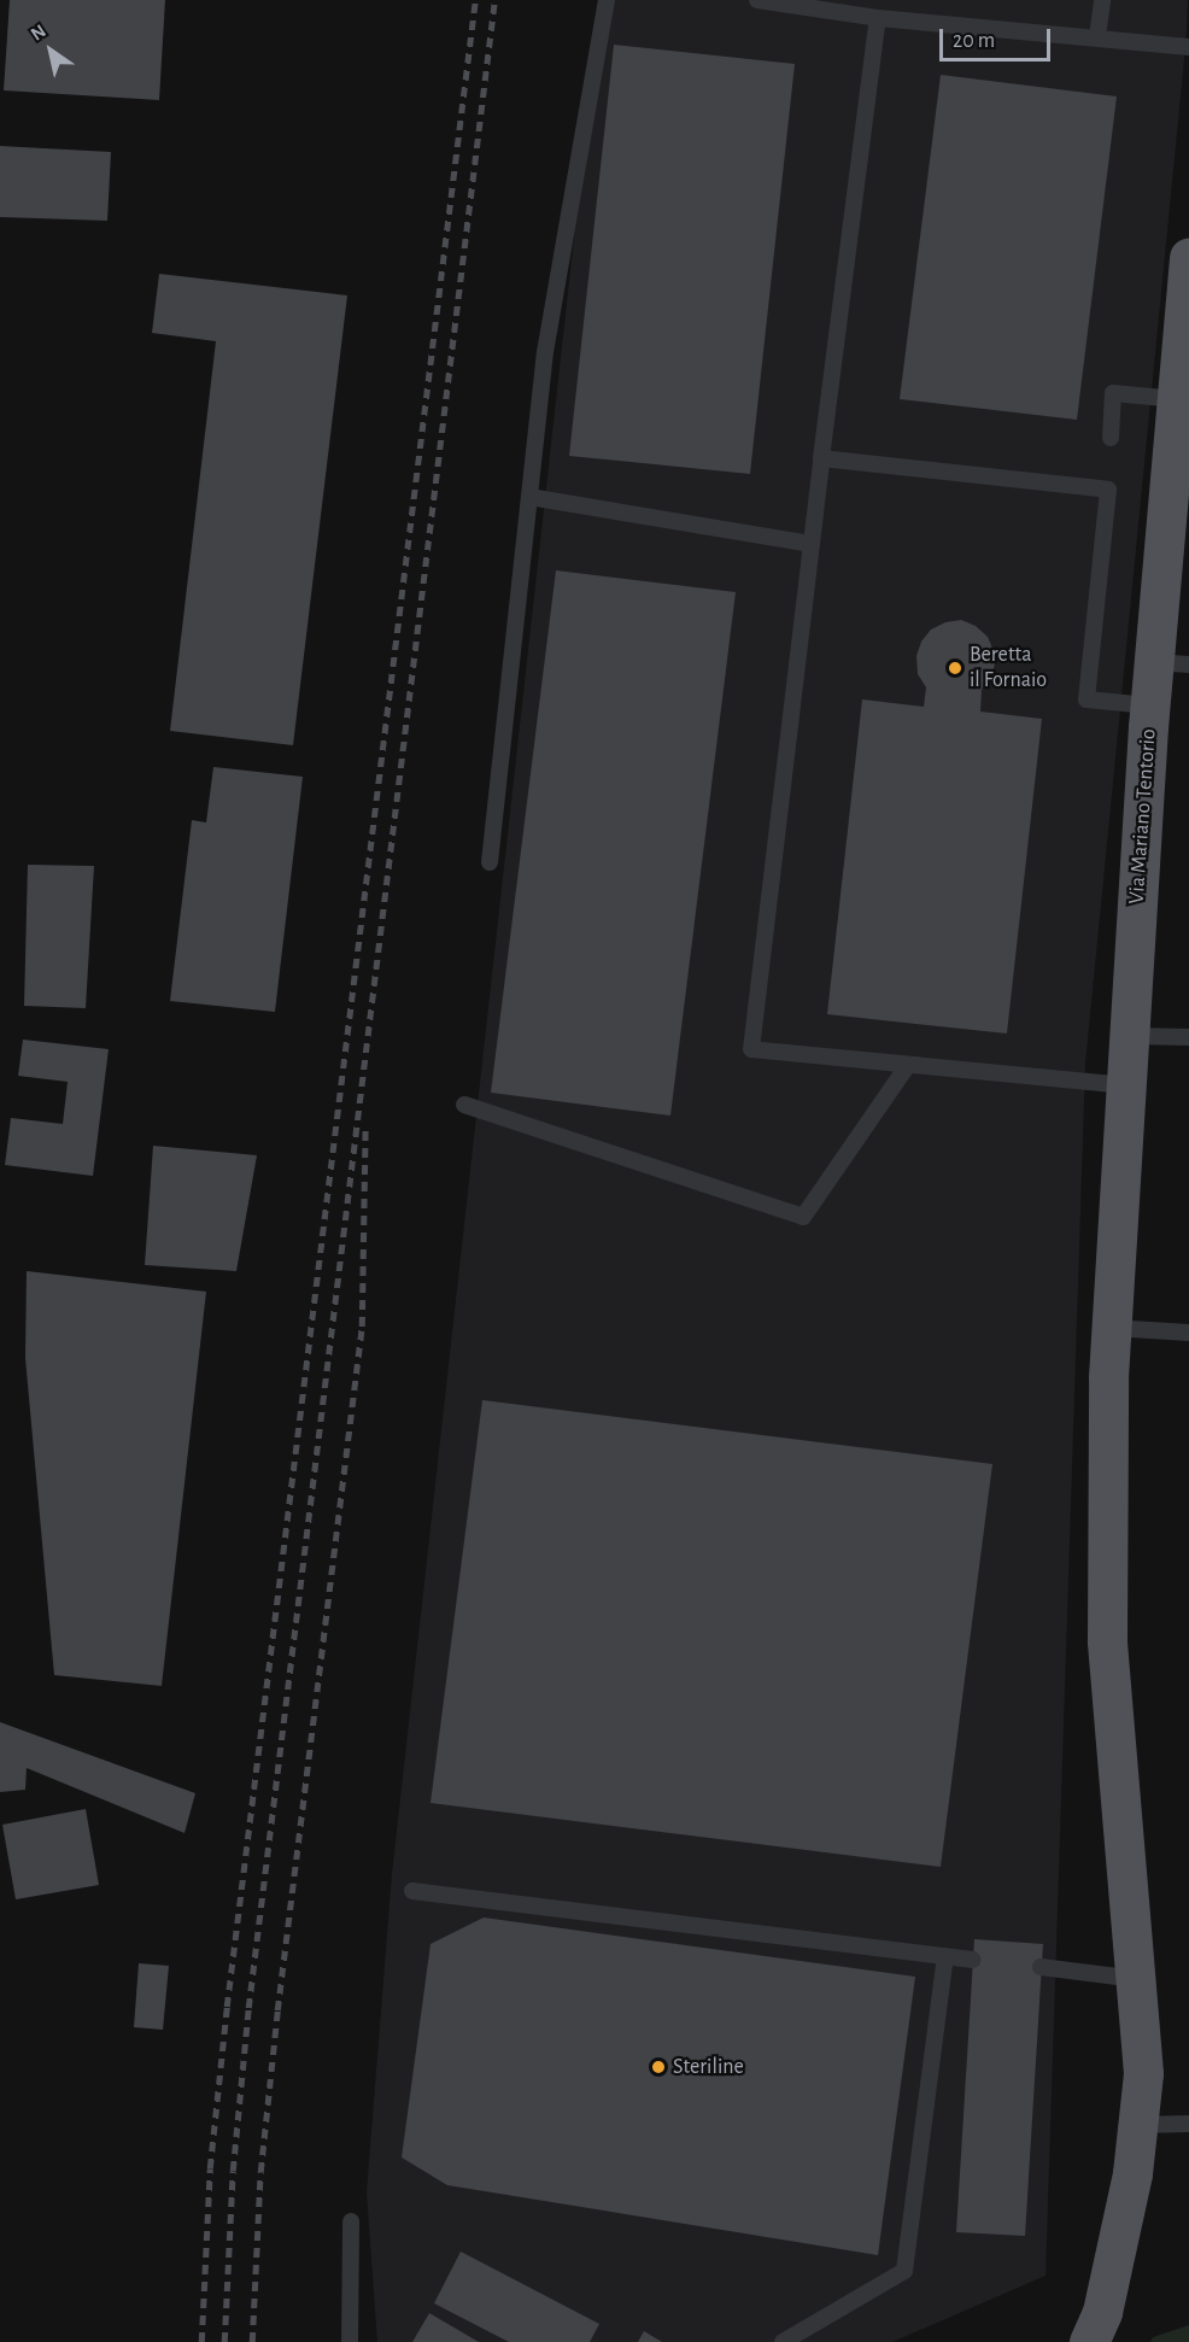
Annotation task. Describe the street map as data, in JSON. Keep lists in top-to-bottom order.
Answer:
{
  "streets": {
    "main road": ["Via Mariano Tentorio"]
  },
  "places": ["Beretta il Fornaio", "Steriline"],
  "scale_bar": "20 m",
  "north": "top left"
}
